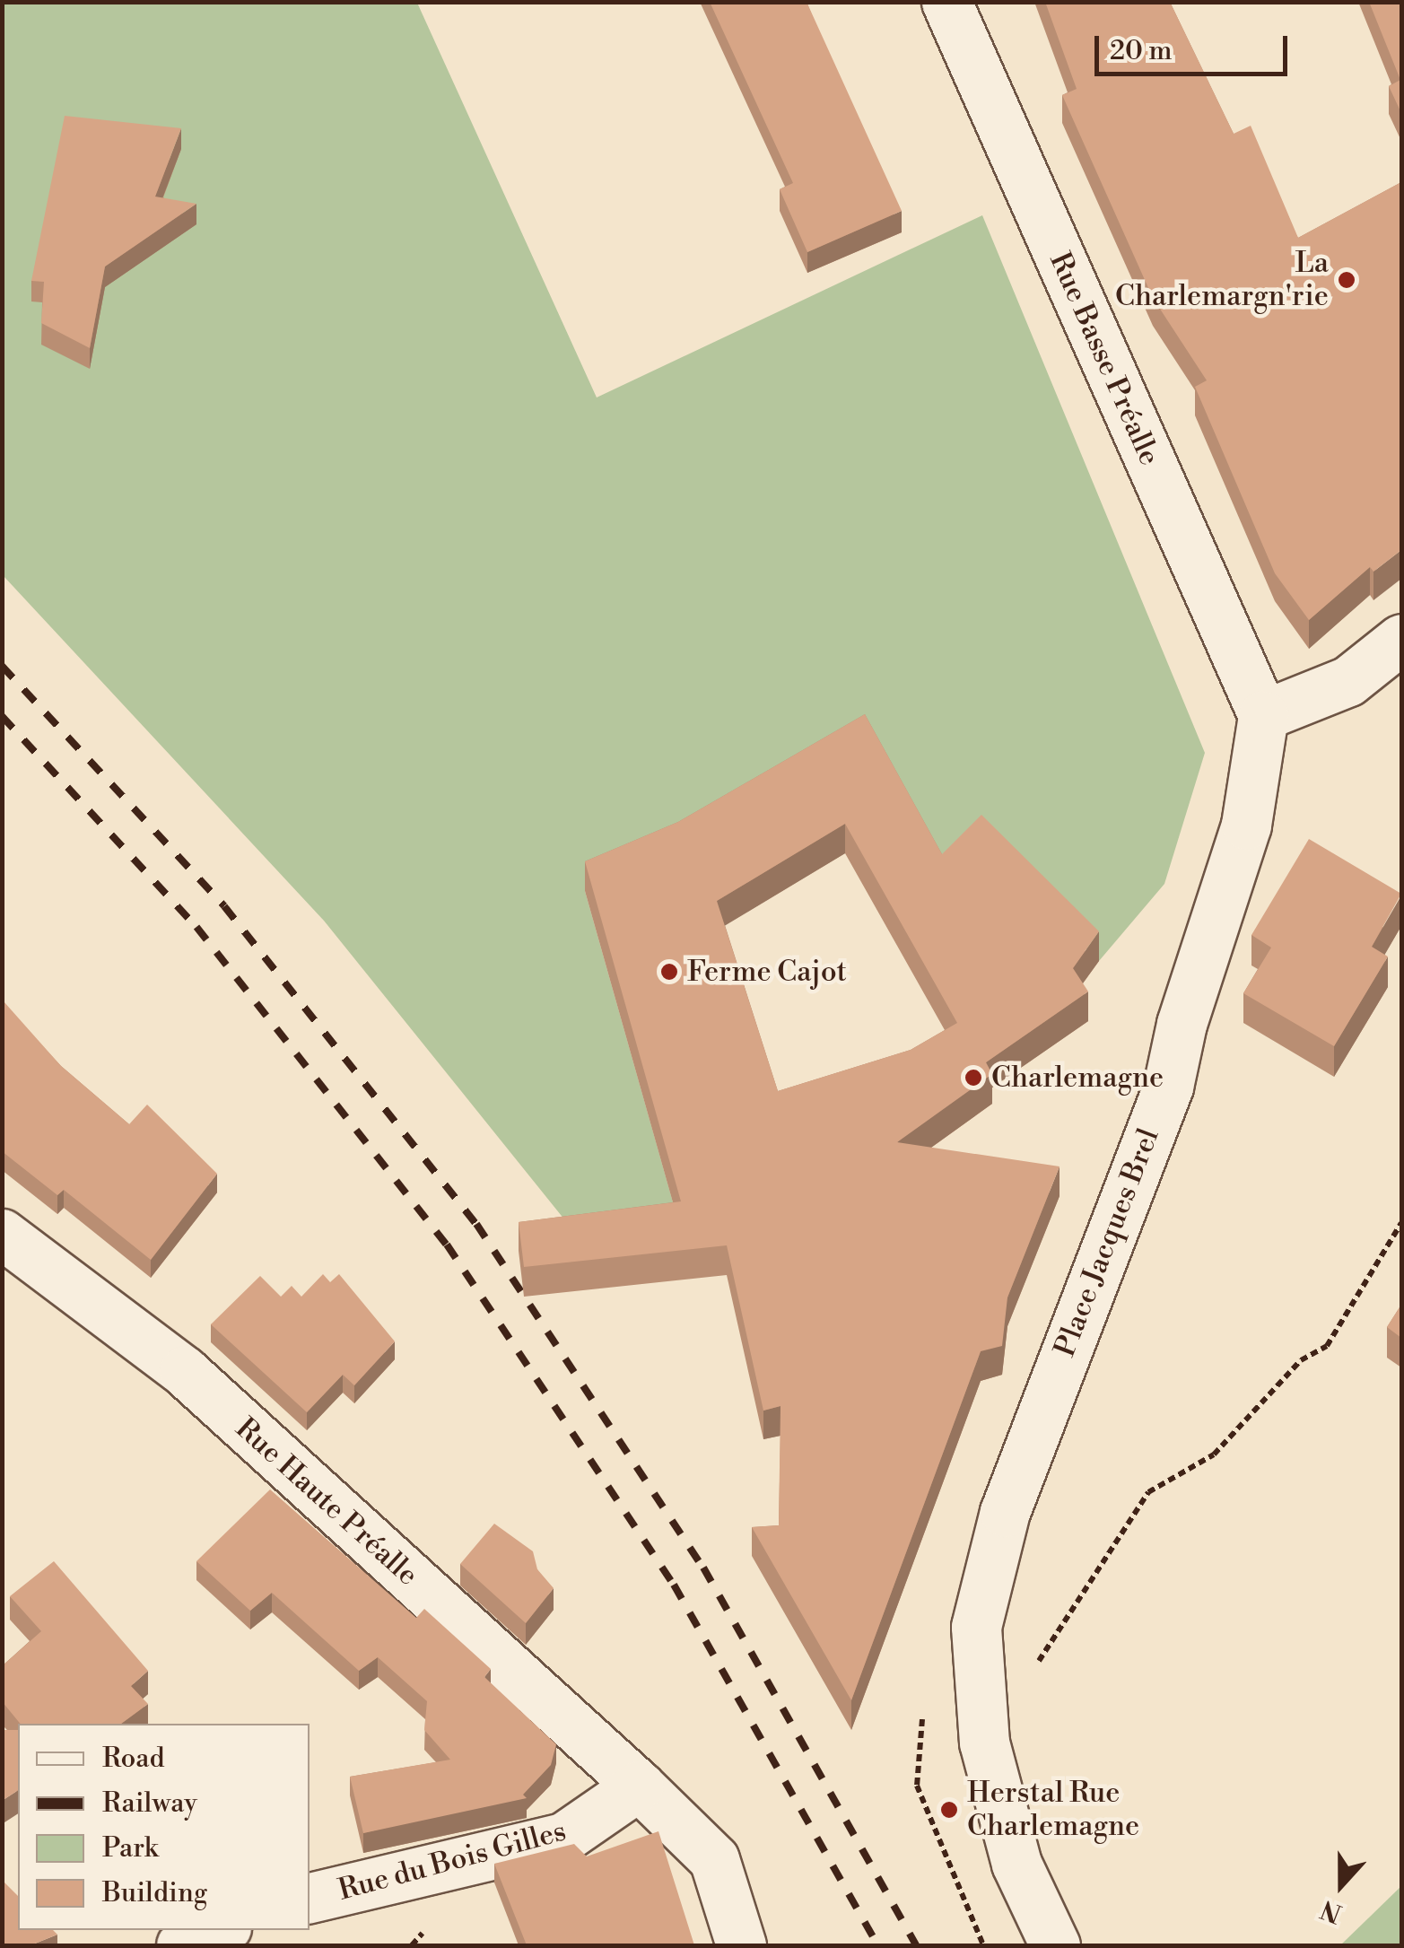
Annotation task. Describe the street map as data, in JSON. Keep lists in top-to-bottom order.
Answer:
{
  "streets": {
    "street": [
      "Rue Basse Préalle",
      "Place Jacques Brel",
      "Rue Haute Préalle",
      "Rue du Bois Gilles"
    ]
  },
  "crossings": [
    ["Rue Basse Préalle", "Place Jacques Brel"],
    ["Rue Haute Préalle", "Rue du Bois Gilles"]
  ],
  "places": [
    "La Charlemargn'rie",
    "Ferme Cajot",
    "Charlemagne",
    "Herstal Rue Charlemagne"
  ],
  "legend": [
    "Road",
    "Railway",
    "Park",
    "Building"
  ],
  "scale_bar": "20 m",
  "north": "bottom"
}
